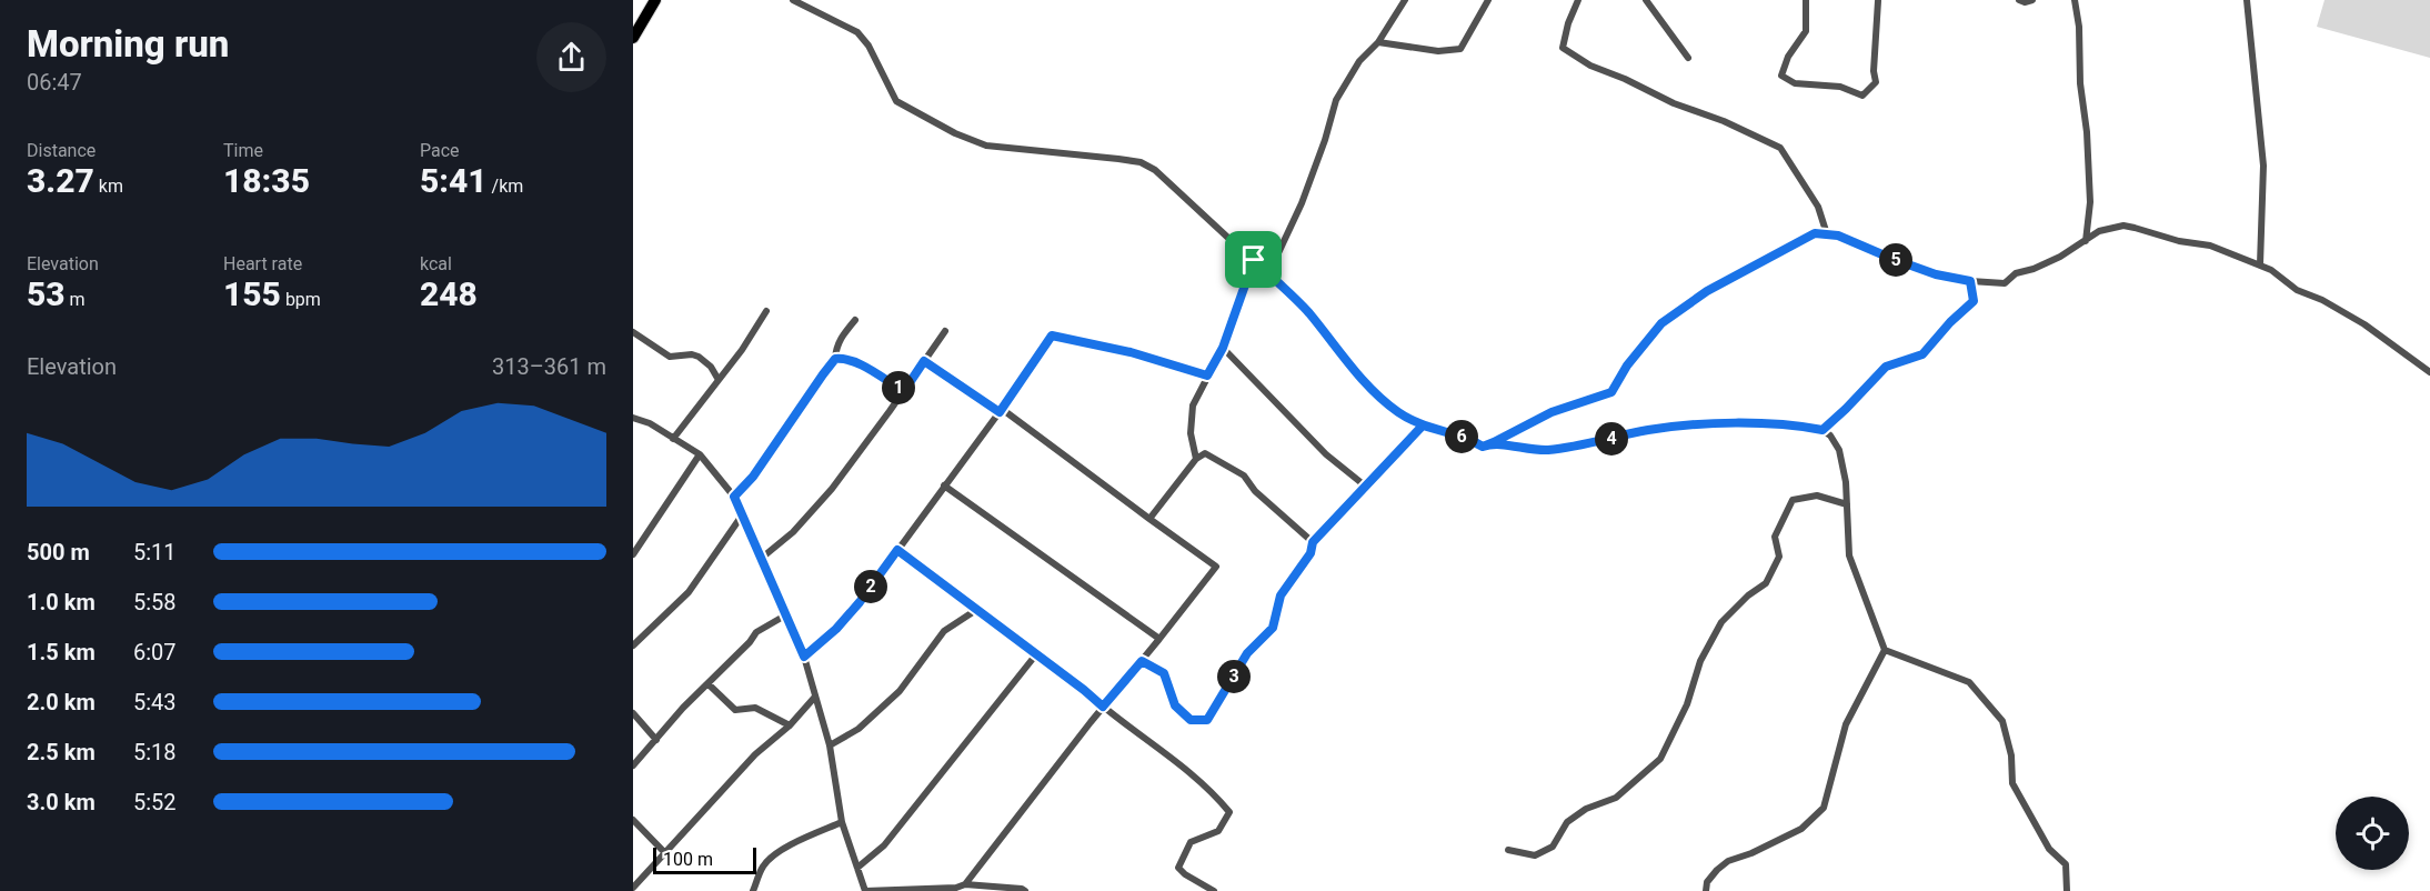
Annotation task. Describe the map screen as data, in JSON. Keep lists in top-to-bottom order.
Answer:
{
  "scale_bar": "100 m",
  "page": {
    "heading": ["Morning run", "06:47"],
    "stats": [
      ["Distance", "3.27 km"],
      ["Time", "18:35"],
      ["Pace", "5:41 /km"],
      ["Elevation", "53 m"],
      ["Heart rate", "155 bpm"],
      ["kcal", "248"]
    ],
    "pins": [
      "5",
      "1",
      "6",
      "4",
      "2",
      "3"
    ],
    "chart": ["Elevation", "313–361 m"],
    "list": [
      {
        "name": "500 m",
        "note": "5:11"
      },
      {
        "name": "1.0 km",
        "note": "5:58"
      },
      {
        "name": "1.5 km",
        "note": "6:07"
      },
      {
        "name": "2.0 km",
        "note": "5:43"
      },
      {
        "name": "2.5 km",
        "note": "5:18"
      },
      {
        "name": "3.0 km",
        "note": "5:52"
      }
    ],
    "scale": "100 m"
  }
}
